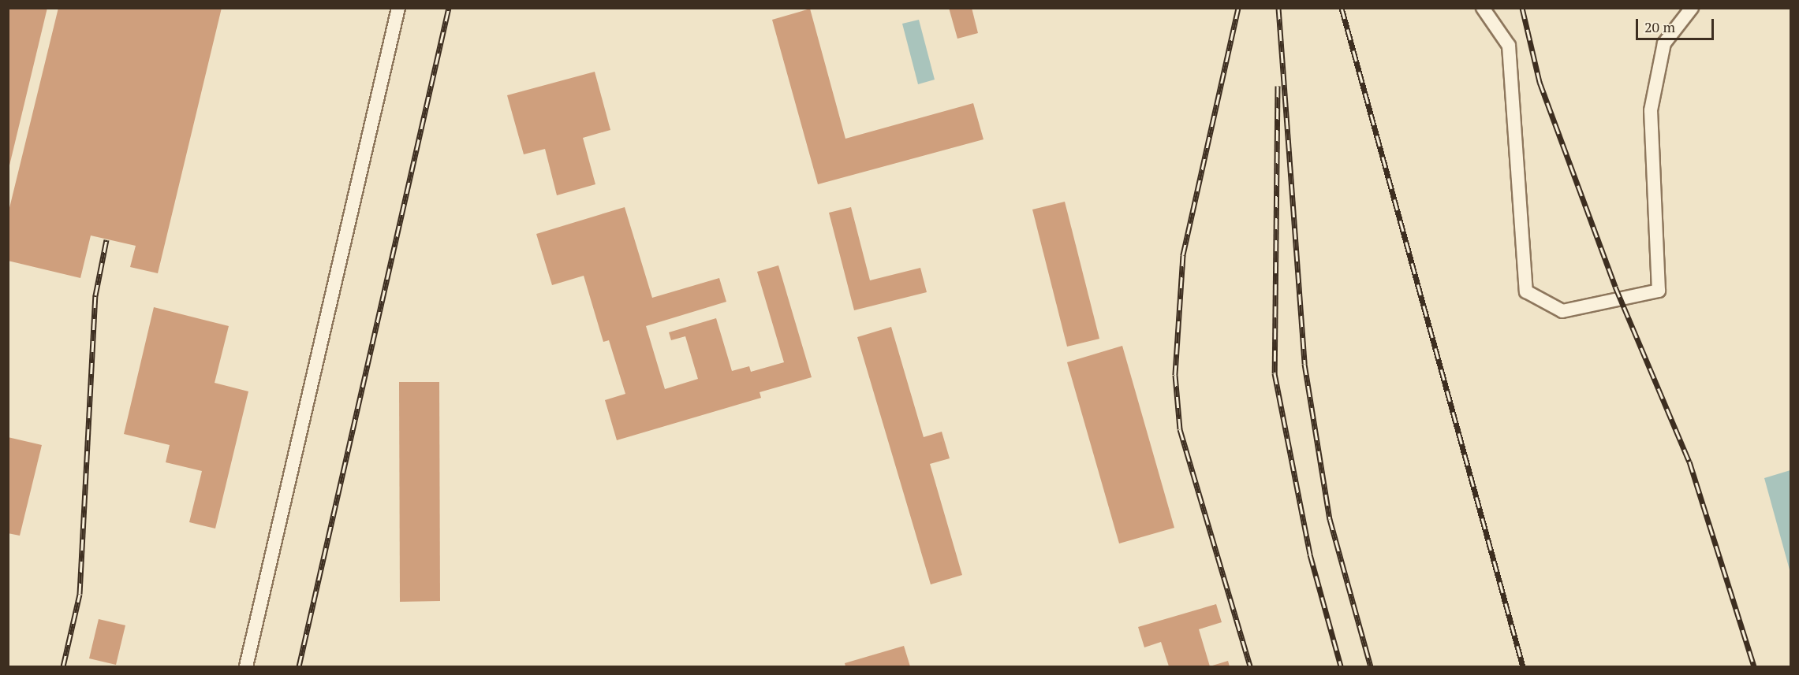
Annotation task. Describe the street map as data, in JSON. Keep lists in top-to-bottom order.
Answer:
{
  "scale_bar": "20 m"
}
